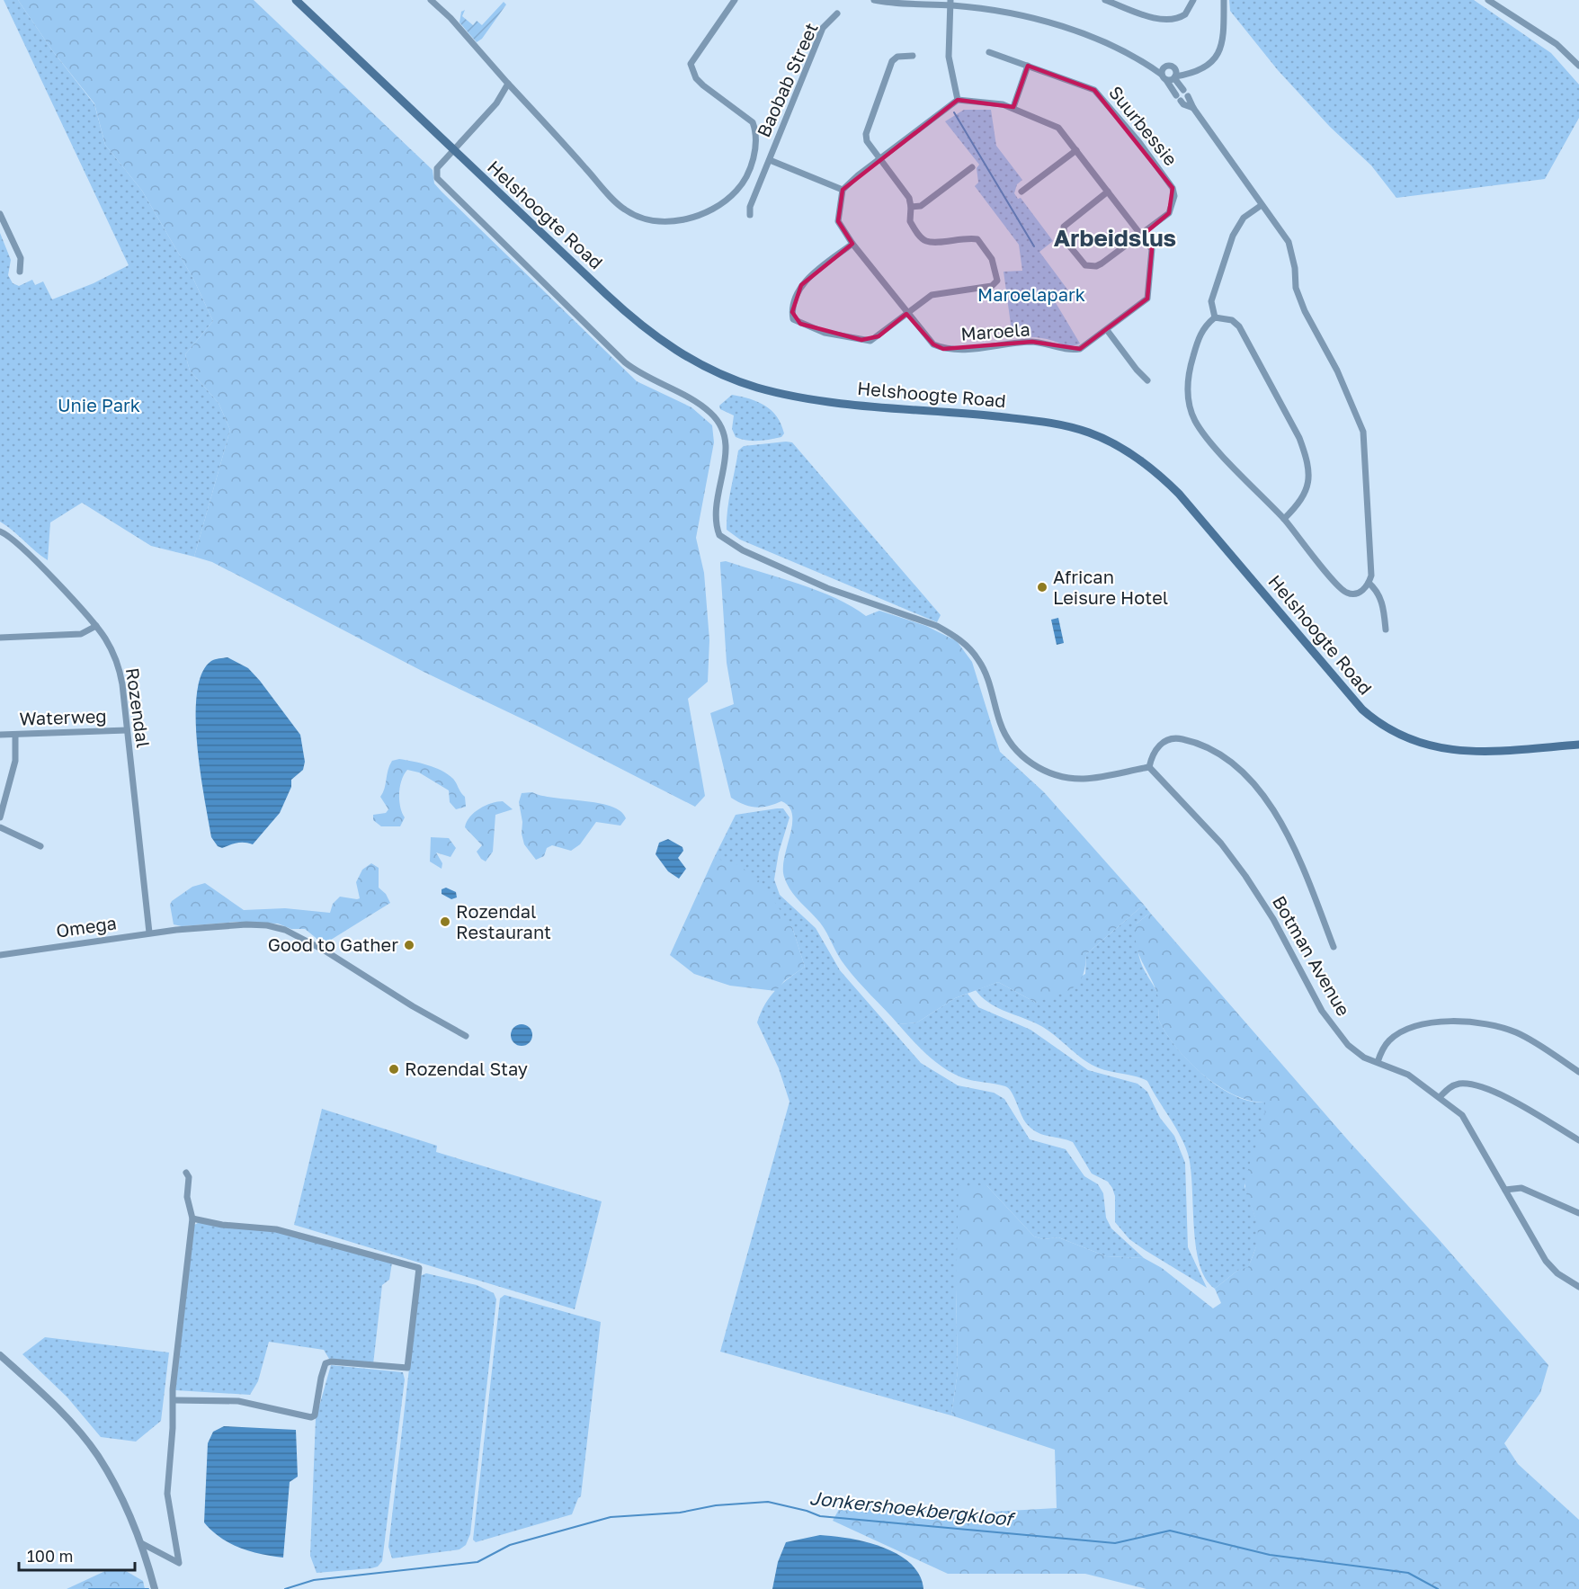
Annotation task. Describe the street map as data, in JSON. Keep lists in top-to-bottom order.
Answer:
{
  "streets": {
    "main road": ["Helshoogte Road"],
    "street": [
      "Baobab Street",
      "Suurbessie",
      "Maroela",
      "Rozendal",
      "Waterweg",
      "Omega",
      "Botman Avenue"
    ]
  },
  "crossings": [
    ["Baobab Street", "Maroela"],
    ["Suurbessie", "Maroela"],
    ["Rozendal", "Waterweg"],
    ["Rozendal", "Omega"]
  ],
  "districts": ["Arbeidslus"],
  "water": ["Jonkershoekbergkloof"],
  "parks": ["Maroelapark", "Unie Park"],
  "places": [
    "African Leisure Hotel",
    "Rozendal Restaurant",
    "Good to Gather",
    "Rozendal Stay"
  ],
  "scale_bar": "100 m"
}
